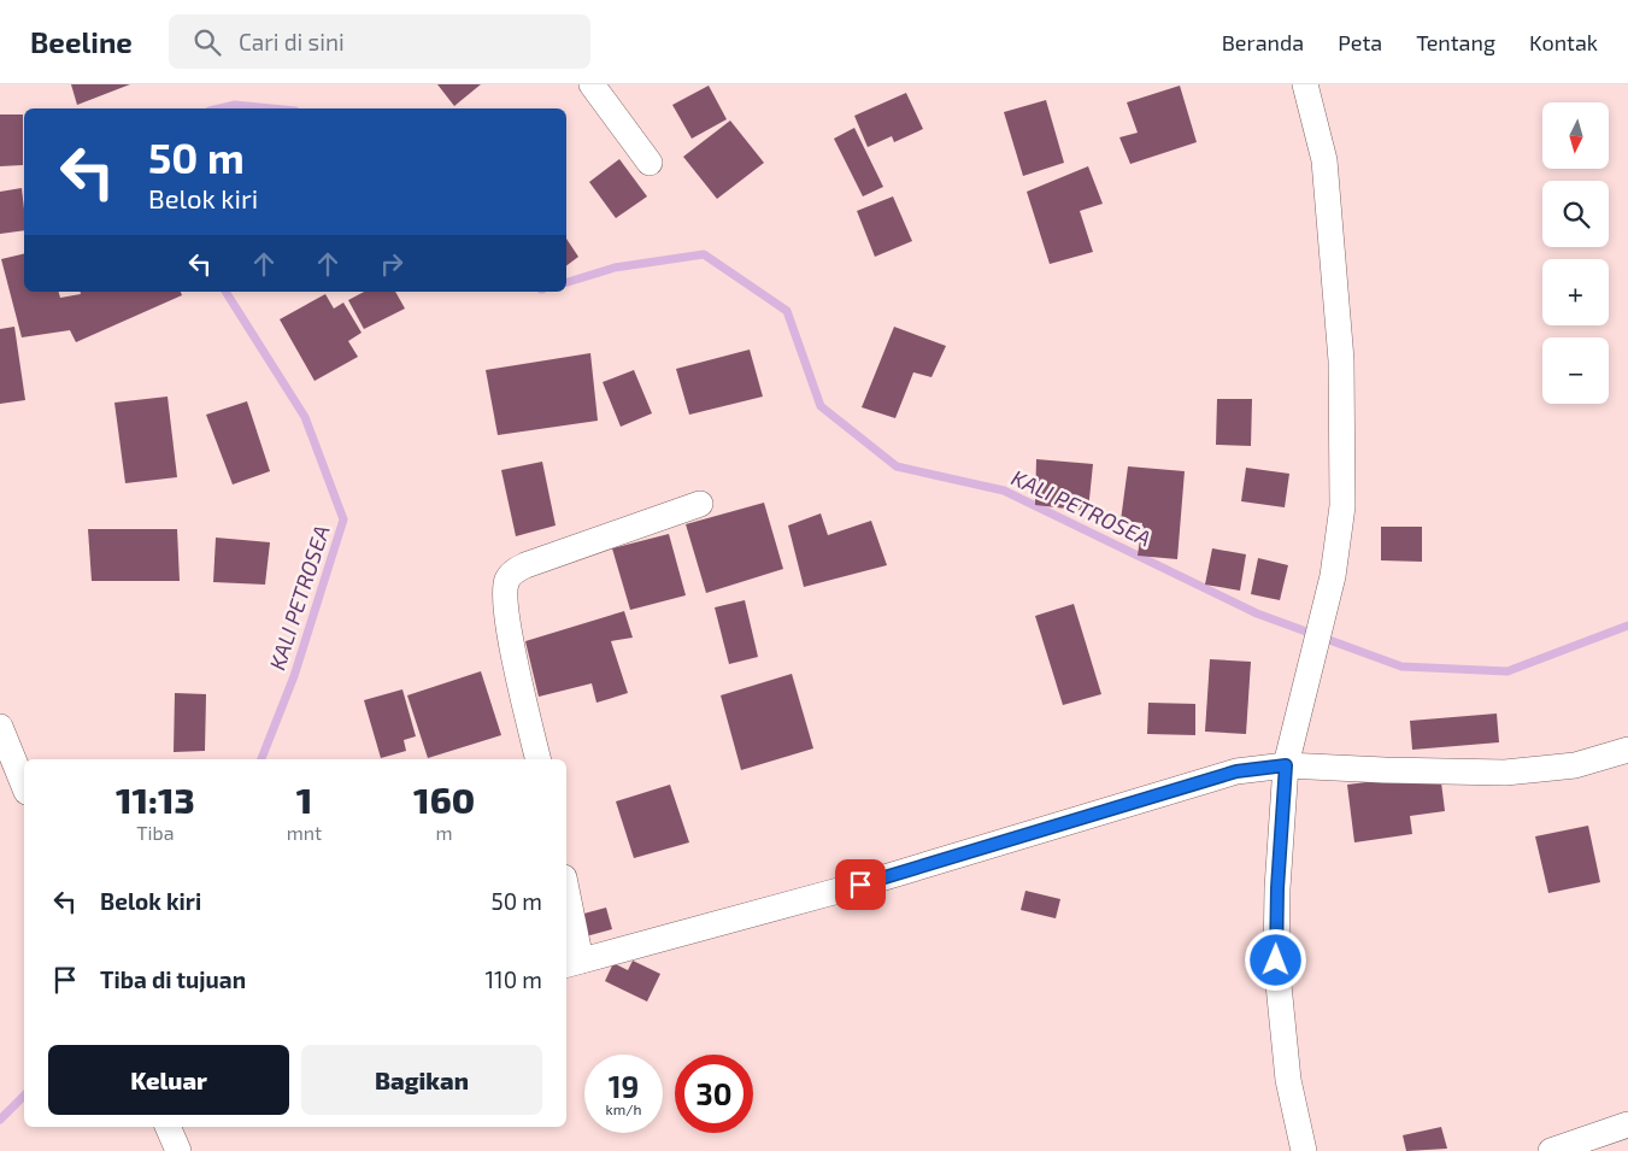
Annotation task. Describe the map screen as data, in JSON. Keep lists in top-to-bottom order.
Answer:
{
  "water": ["KALI PETROSEA"],
  "north": "bottom",
  "page": {
    "header": "Beeline",
    "search": "Cari di sini",
    "nav": [
      "Beranda",
      "Peta",
      "Tentang",
      "Kontak"
    ],
    "map_buttons": ["+", "−"],
    "turn": ["50 m", "Belok kiri"],
    "eta": [
      "11:13",
      "Tiba",
      "1",
      "mnt",
      "160",
      "m"
    ],
    "list": [
      {
        "name": "Belok kiri",
        "value": "50 m"
      },
      {
        "name": "Tiba di tujuan",
        "value": "110 m"
      }
    ],
    "buttons": ["Keluar", "Bagikan"],
    "speed": "19 km/h",
    "limit": "30"
  }
}
